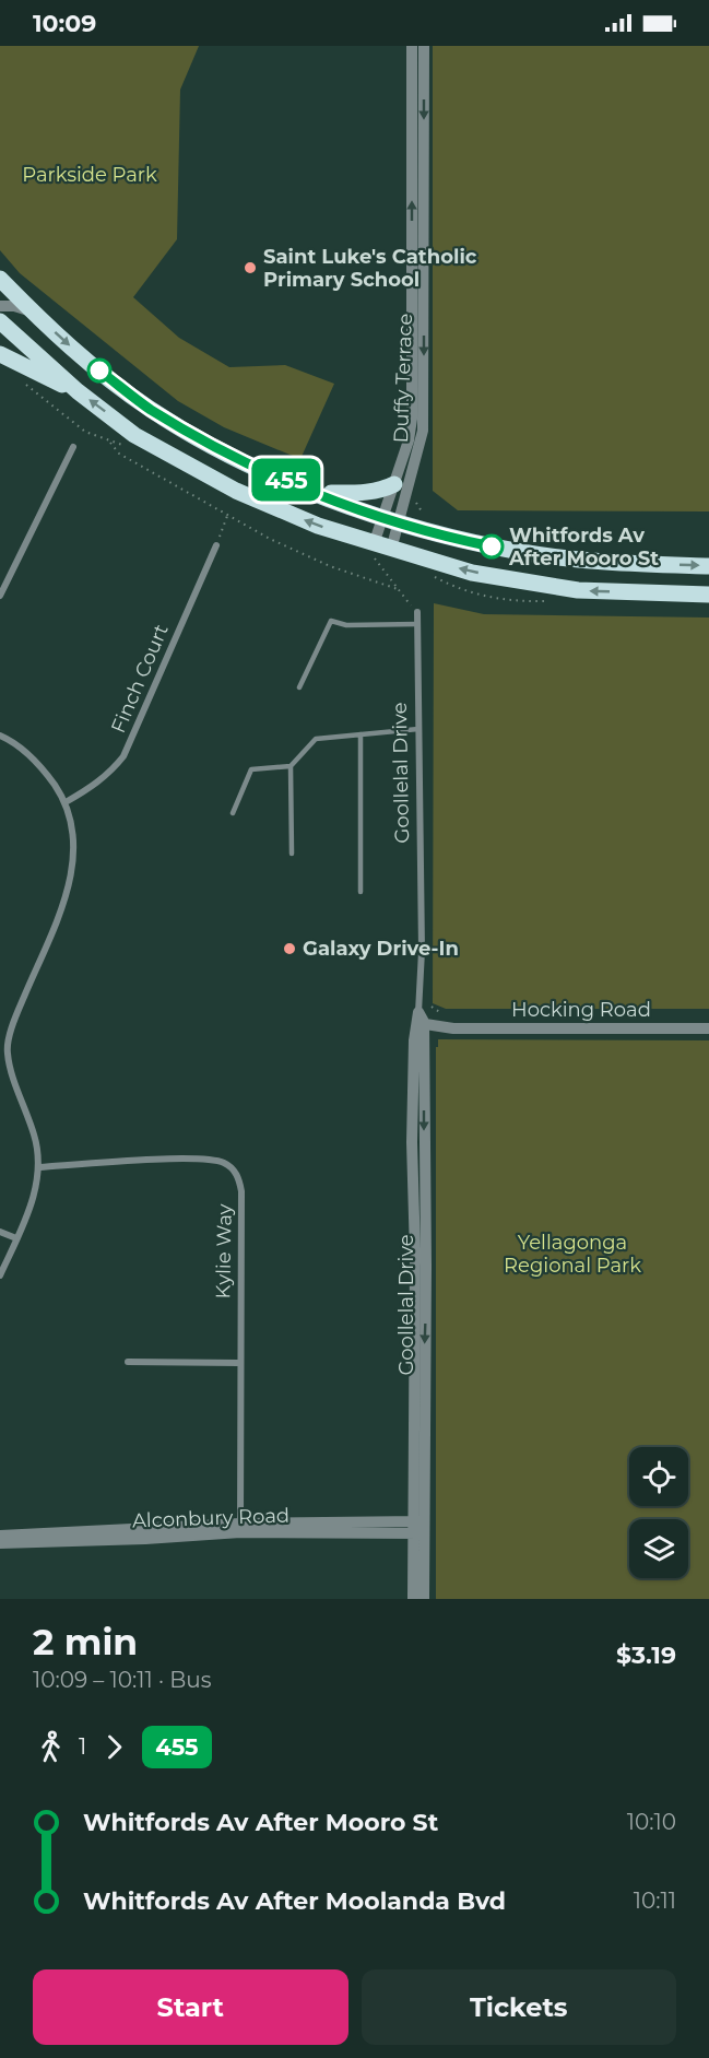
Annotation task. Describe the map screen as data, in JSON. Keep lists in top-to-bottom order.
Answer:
{
  "streets": {
    "street": [
      "Duffy Terrace",
      "Finch Court",
      "Goollelal Drive",
      "Hocking Road",
      "Kylie Way",
      "Alconbury Road"
    ]
  },
  "crossings": [
    ["Goollelal Drive", "Hocking Road"],
    ["Goollelal Drive", "Alconbury Road"],
    ["Kylie Way", "Alconbury Road"]
  ],
  "parks": ["Parkside Park", "Yellagonga Regional Park"],
  "places": ["Saint Luke's Catholic Primary School", "Whitfords Av After Mooro St", "Galaxy Drive-In"],
  "lines": ["bus line 455"],
  "page": {
    "status": "10:09",
    "on_map": "455",
    "heading": ["2 min", "10:09 – 10:11 · Bus", "$3.19"],
    "legs": ["1", "455"],
    "list": [
      {
        "name": "Whitfords Av After Mooro St",
        "value": "10:10"
      },
      {
        "name": "Whitfords Av After Moolanda Bvd",
        "value": "10:11"
      }
    ],
    "buttons": ["Start", "Tickets"]
  }
}
